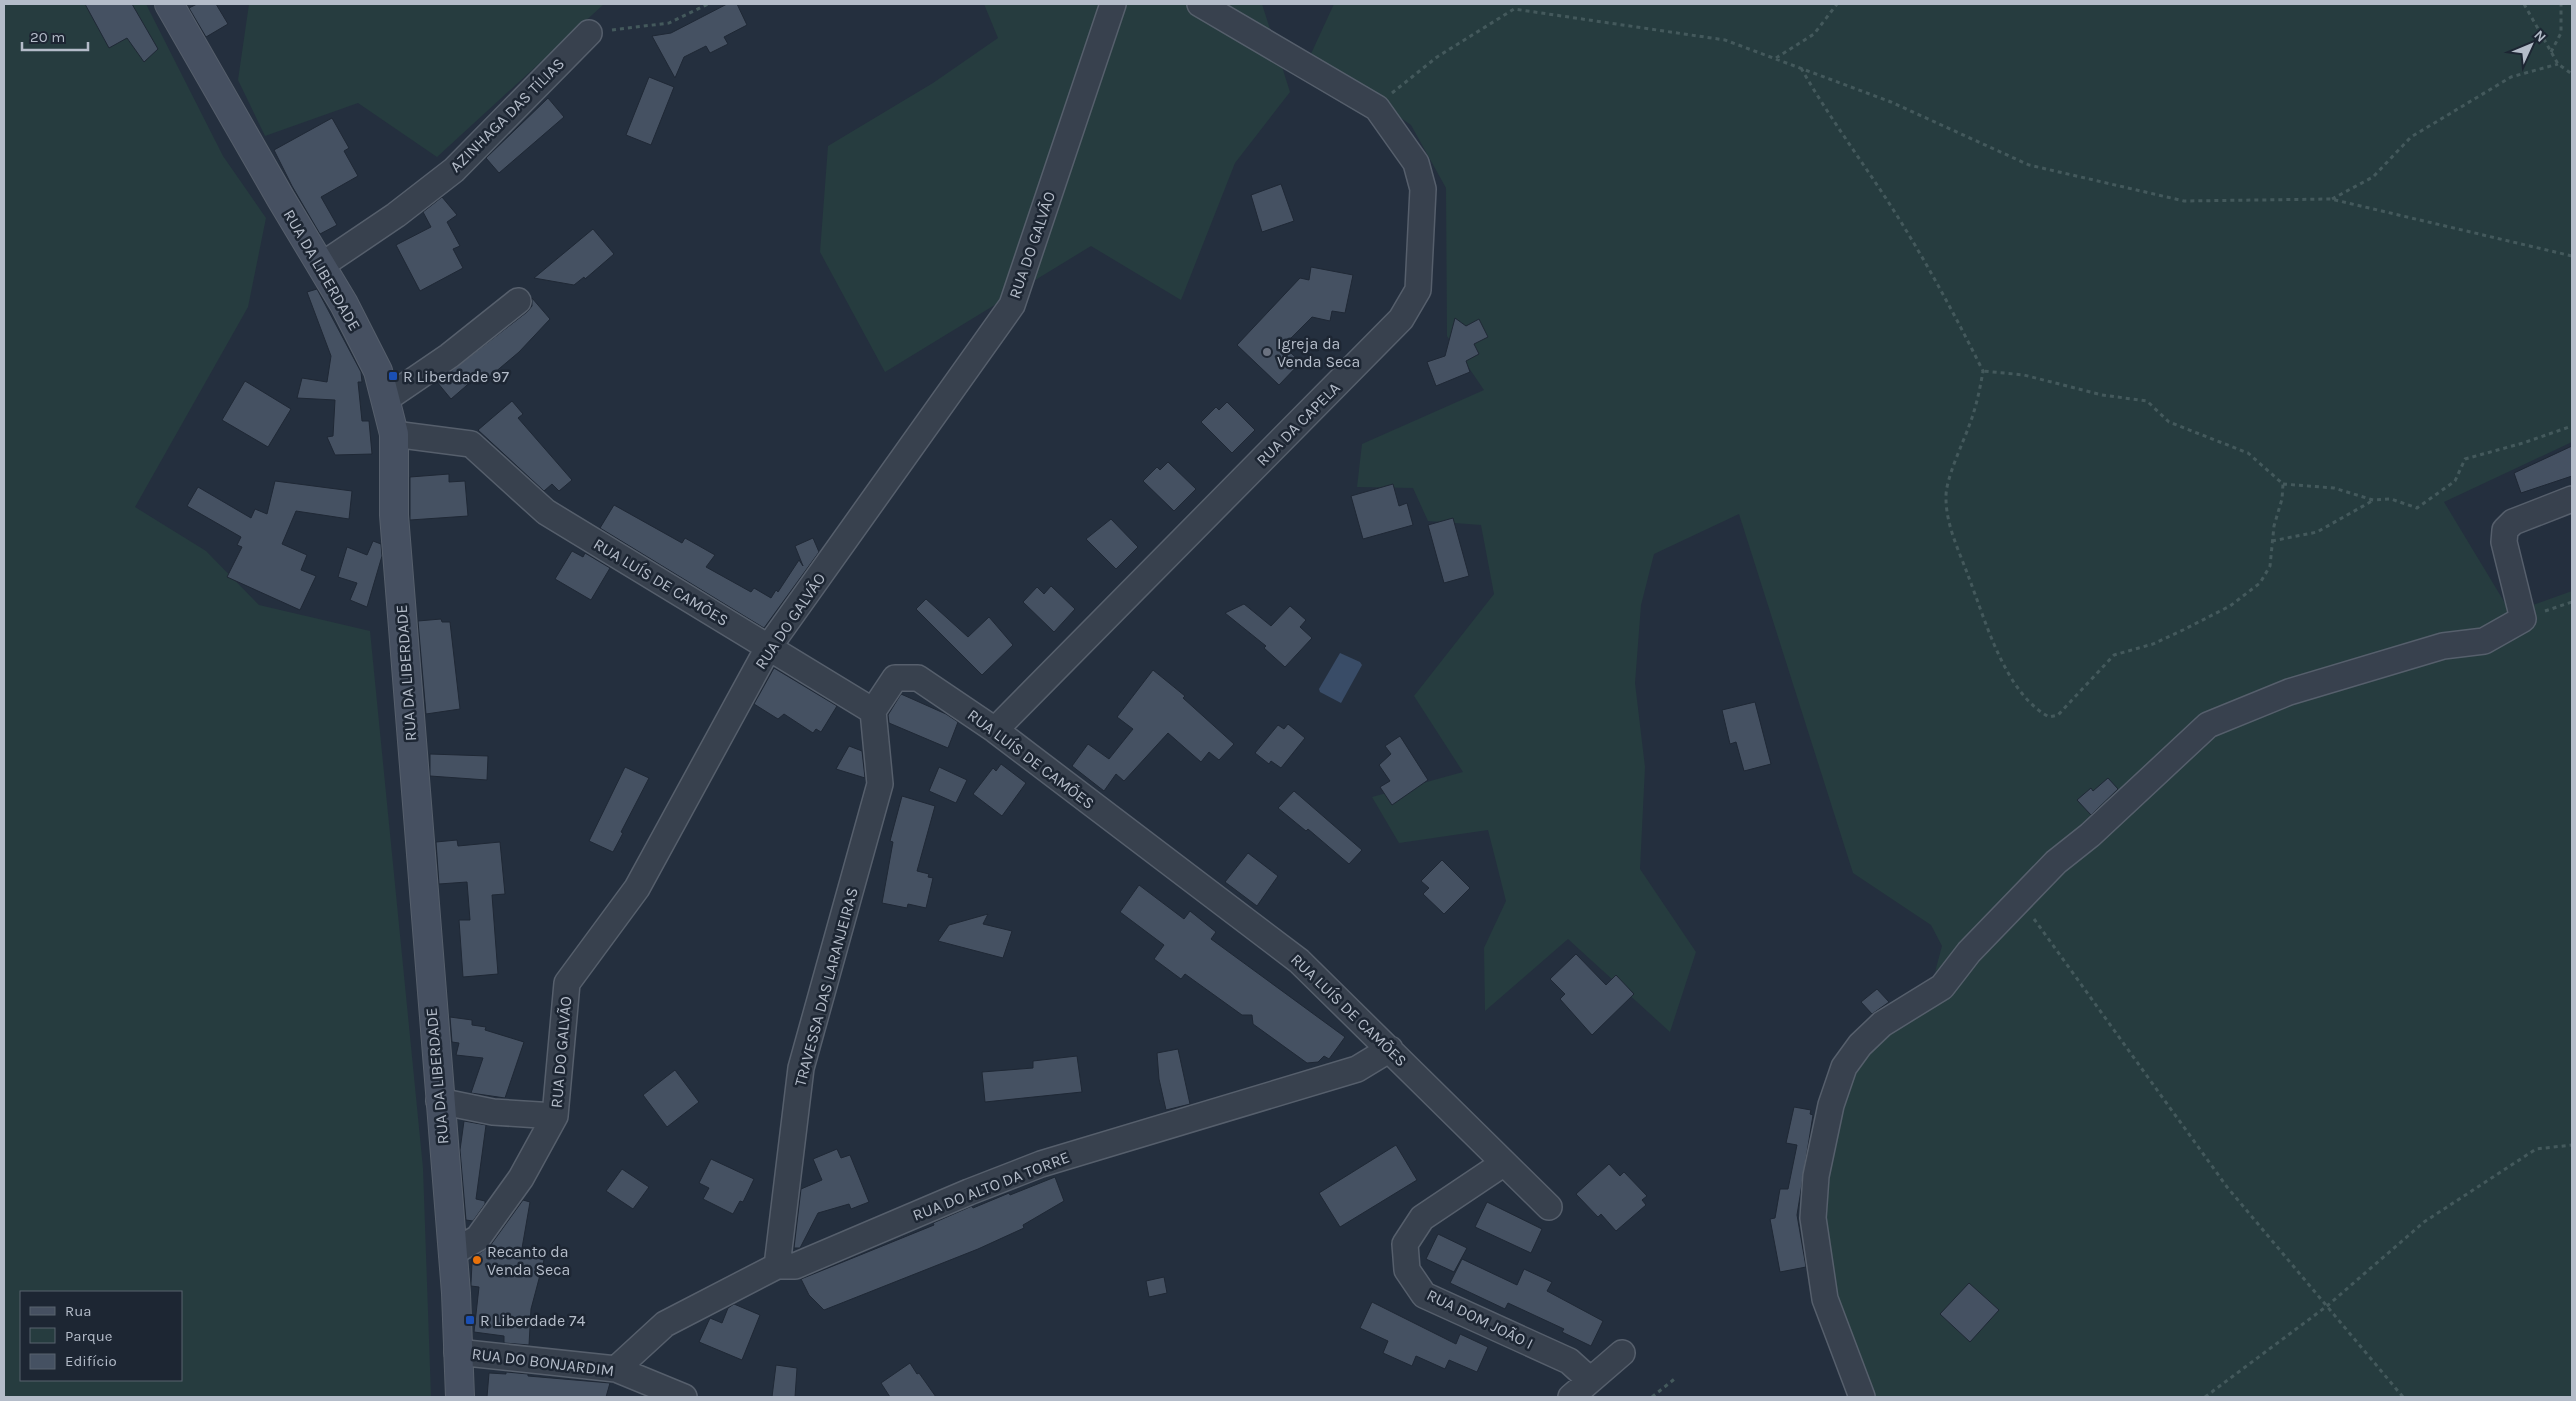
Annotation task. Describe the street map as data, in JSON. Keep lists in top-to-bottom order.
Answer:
{
  "streets": {
    "street": [
      "AZINHAGA DAS TÍLIAS",
      "RUA DO GALVÃO",
      "RUA DA LIBERDADE",
      "RUA DA CAPELA",
      "RUA LUÍS DE CAMÕES",
      "TRAVESSA DAS LARANJEIRAS",
      "RUA DO ALTO DA TORRE",
      "RUA DOM JOÃO I",
      "RUA DO BONJARDIM"
    ]
  },
  "crossings": [
    ["AZINHAGA DAS TÍLIAS", "RUA DA LIBERDADE"],
    ["RUA DO GALVÃO", "RUA DA LIBERDADE"],
    ["RUA DO GALVÃO", "RUA LUÍS DE CAMÕES"],
    ["RUA DA LIBERDADE", "RUA LUÍS DE CAMÕES"],
    ["RUA DA LIBERDADE", "RUA DO BONJARDIM"],
    ["RUA DA CAPELA", "RUA LUÍS DE CAMÕES"],
    ["RUA LUÍS DE CAMÕES", "TRAVESSA DAS LARANJEIRAS"],
    ["RUA LUÍS DE CAMÕES", "RUA DO ALTO DA TORRE"],
    ["RUA LUÍS DE CAMÕES", "RUA DOM JOÃO I"],
    ["TRAVESSA DAS LARANJEIRAS", "RUA DO ALTO DA TORRE"],
    ["RUA DO ALTO DA TORRE", "RUA DO BONJARDIM"]
  ],
  "places": {
    "other": ["Igreja da Venda Seca", "Recanto da Venda Seca"],
    "transit": ["R Liberdade 97", "R Liberdade 74"]
  },
  "legend": ["Rua", "Parque", "Edifício"],
  "scale_bar": "20 m",
  "north": "top right"
}
